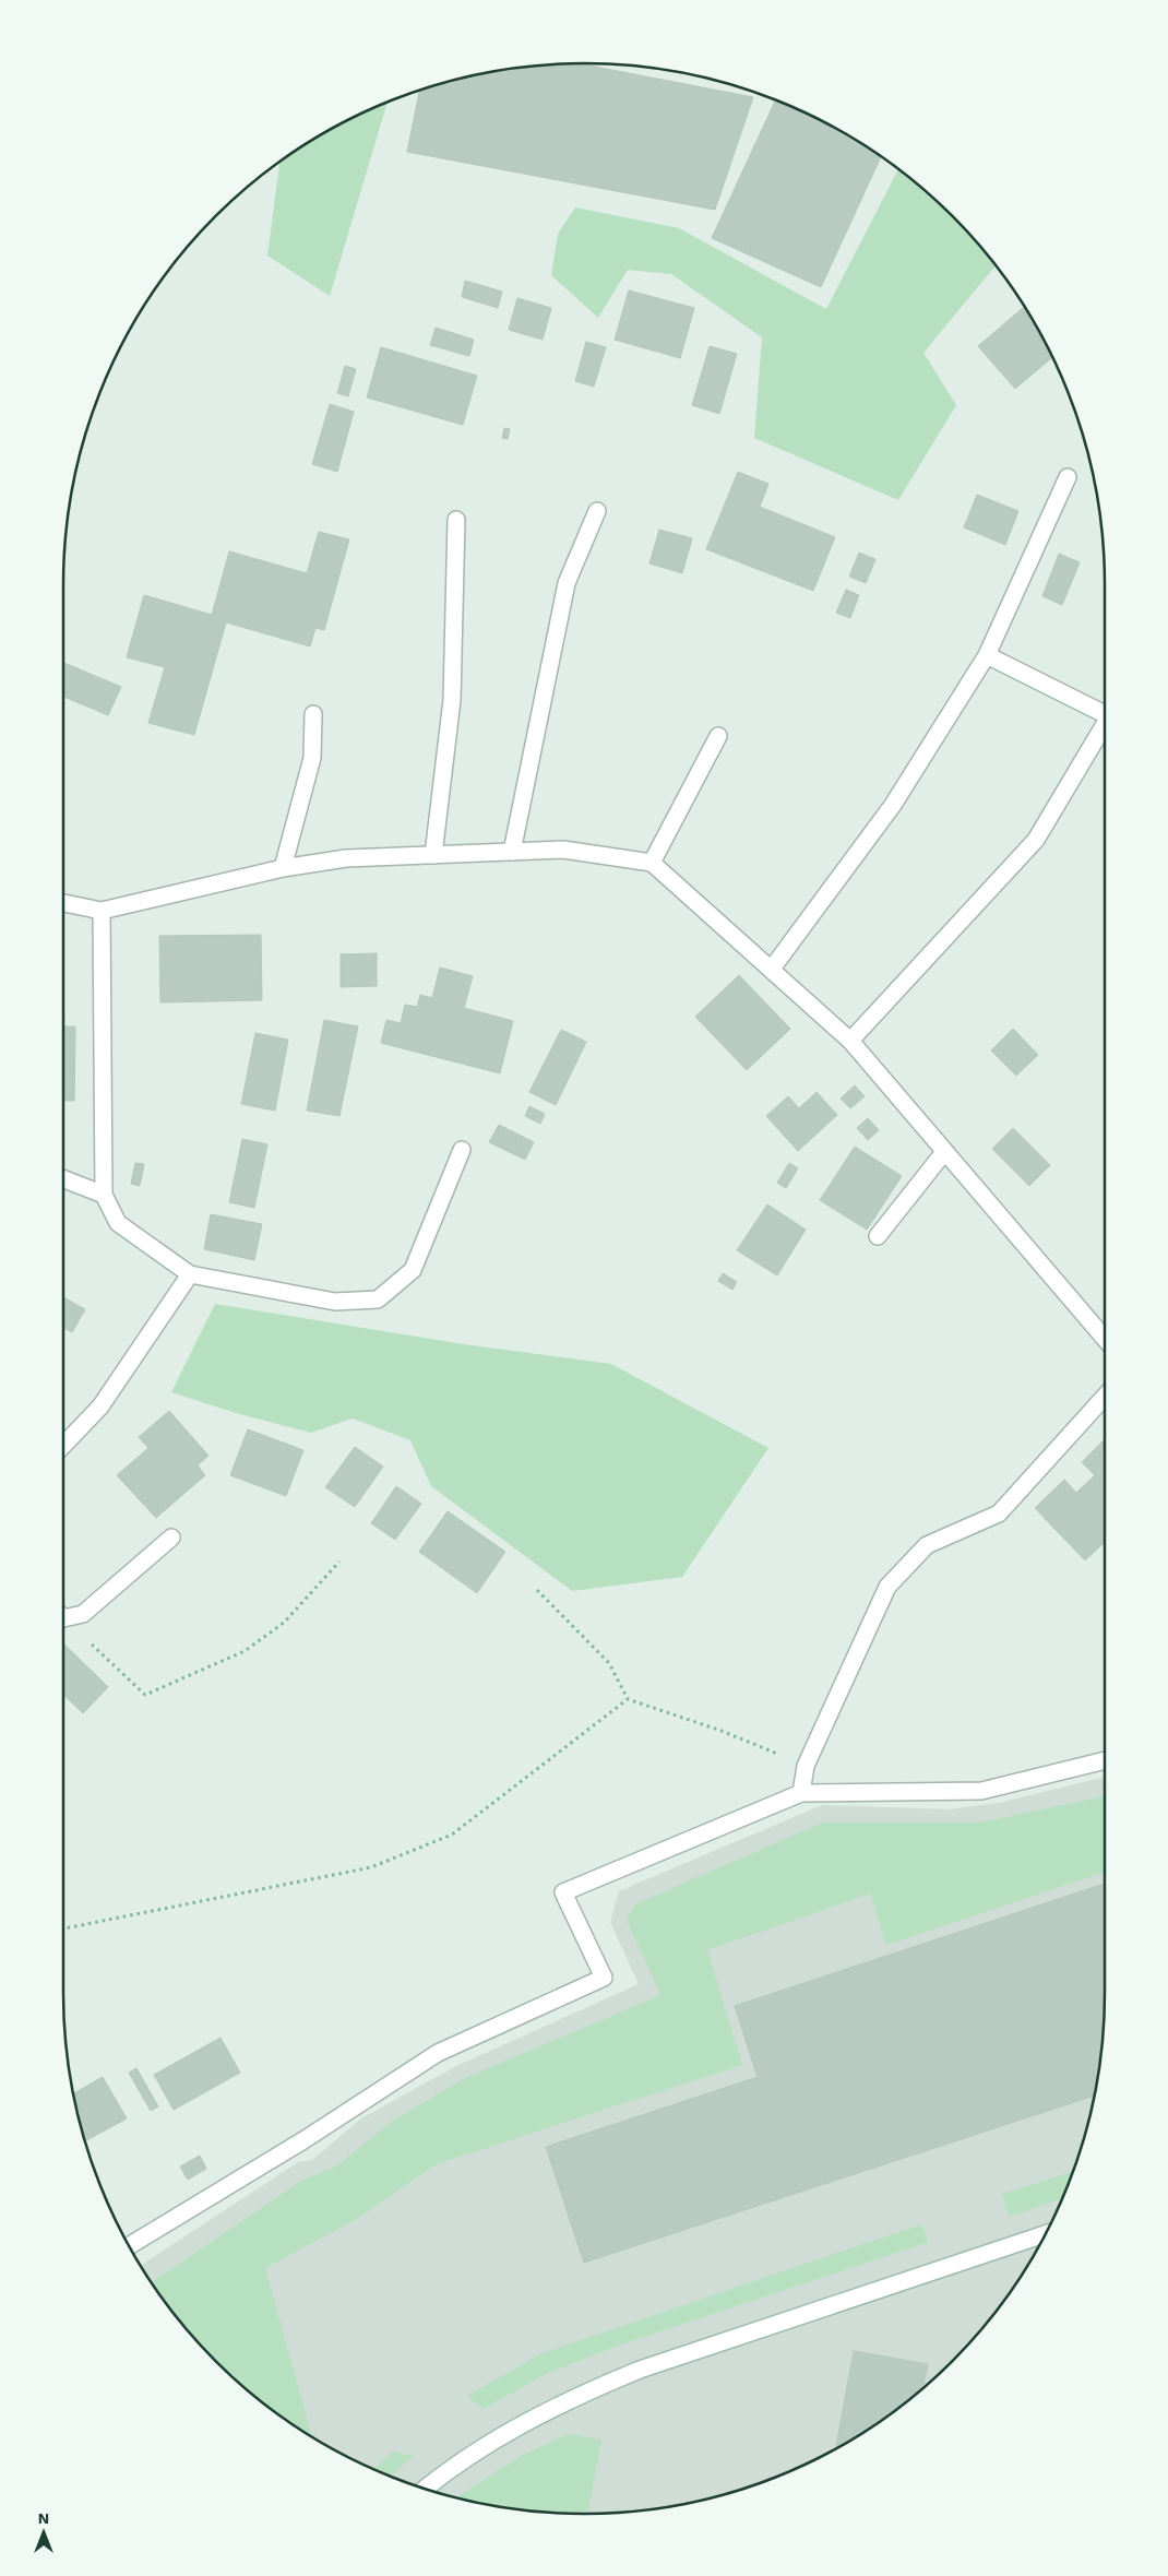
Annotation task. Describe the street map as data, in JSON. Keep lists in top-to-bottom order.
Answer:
{
  "north": "top"
}
